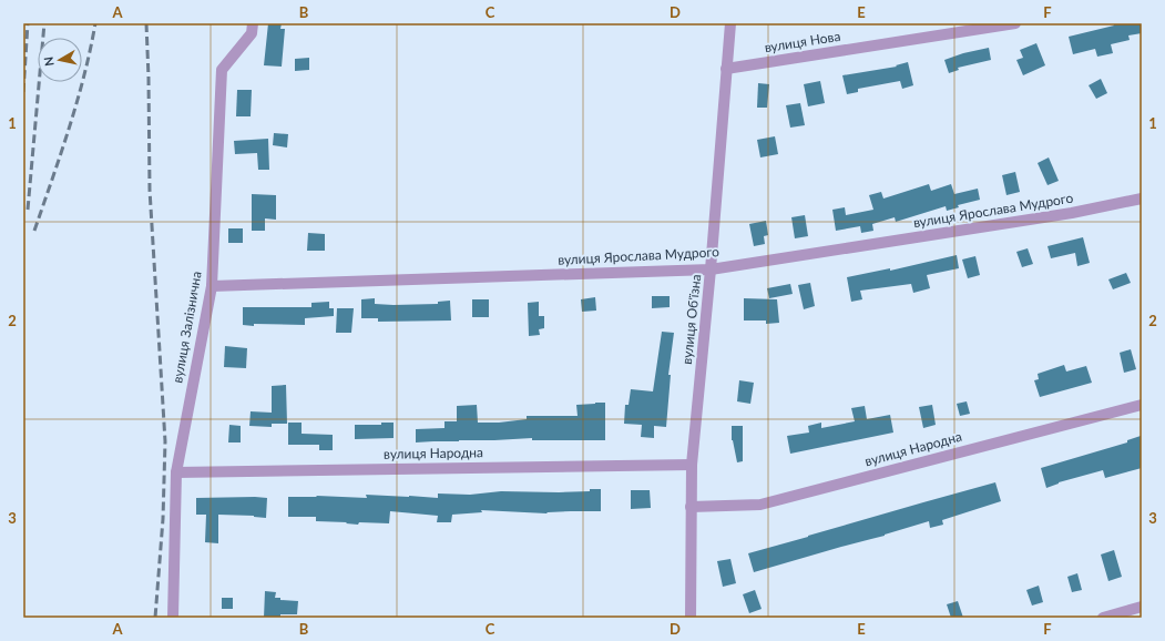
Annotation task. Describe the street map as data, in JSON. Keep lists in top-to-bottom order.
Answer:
{
  "streets": {
    "street": [
      "вулиця Нова",
      "вулиця Ярослава Мудрого",
      "вулиця Об'їзна",
      "вулиця Залізнична",
      "вулиця Народна"
    ]
  },
  "crossings": [
    ["вулиця Нова", "вулиця Об'їзна"],
    ["вулиця Ярослава Мудрого", "вулиця Об'їзна"],
    ["вулиця Ярослава Мудрого", "вулиця Залізнична"],
    ["вулиця Об'їзна", "вулиця Народна"],
    ["вулиця Залізнична", "вулиця Народна"]
  ],
  "north": "left",
  "grid": {
    "columns": [
      "A",
      "B",
      "C",
      "D",
      "E",
      "F"
    ],
    "rows": ["1", "2", "3"]
  }
}
